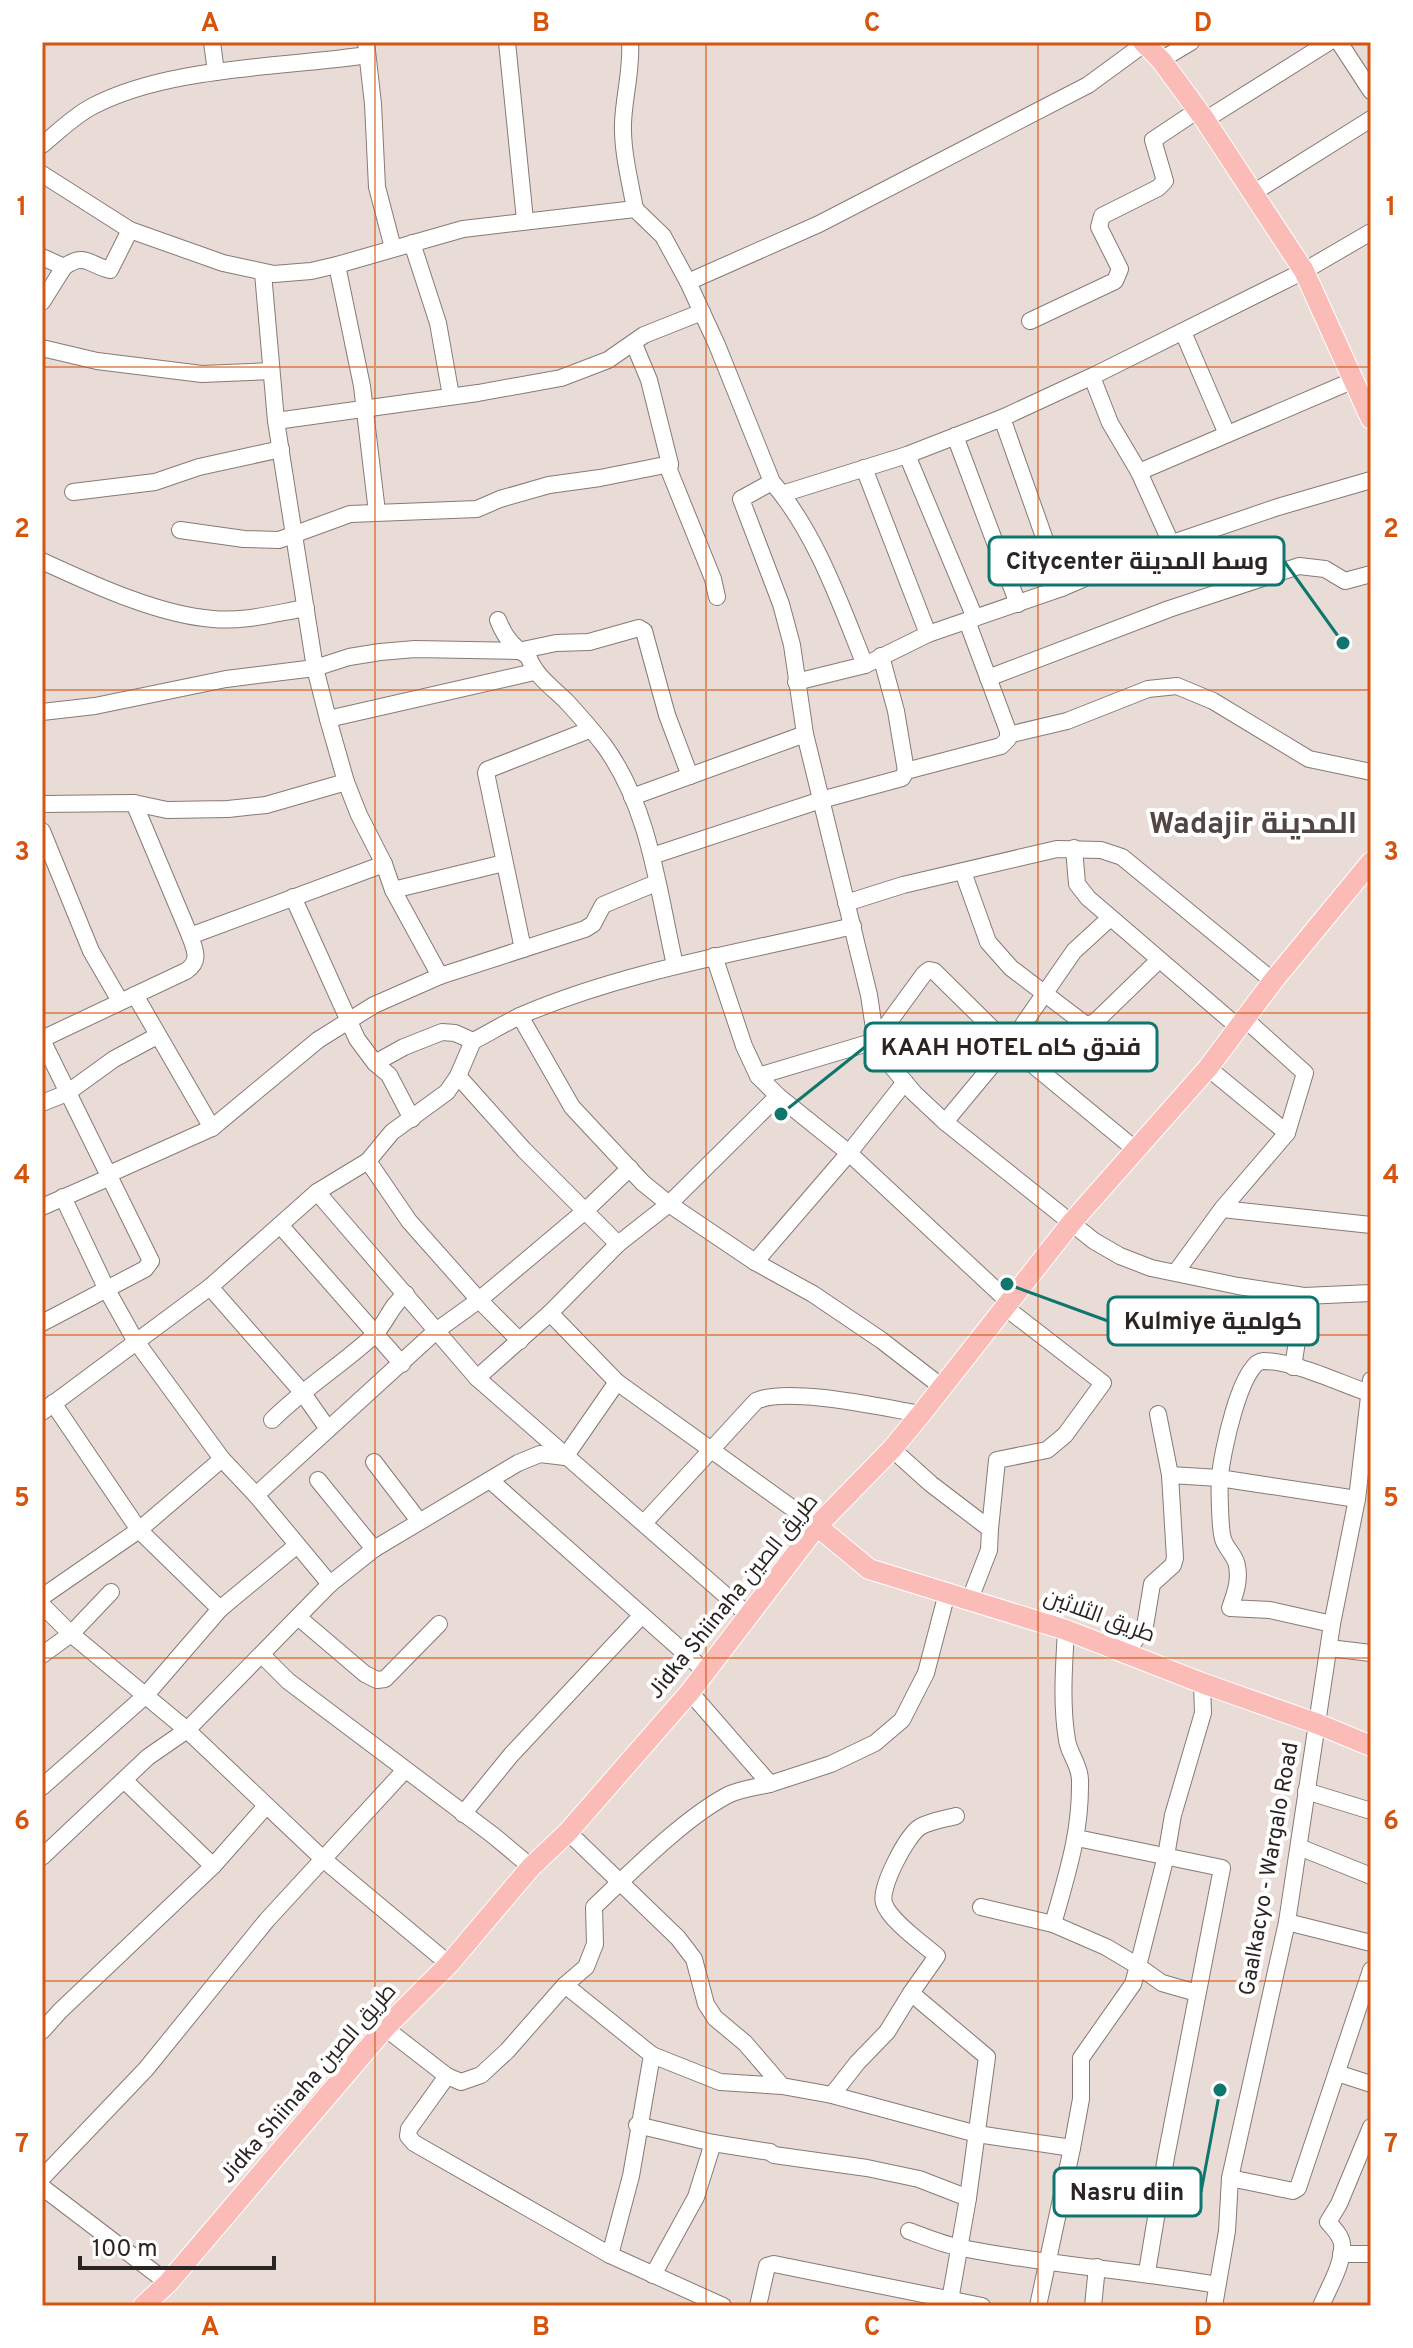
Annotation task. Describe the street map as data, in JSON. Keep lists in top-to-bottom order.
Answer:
{
  "streets": {
    "main road": ["Jidka Shiinaha طريق الصين", "طريق الثلاثين"],
    "street": ["Gaalkacyo - Wargalo Road"]
  },
  "crossings": [
    ["Jidka Shiinaha طريق الصين", "طريق الثلاثين"],
    ["طريق الثلاثين", "Gaalkacyo - Wargalo Road"]
  ],
  "districts": ["Wadajir المدينة"],
  "places": [
    "Citycenter وسط المدينة",
    "KAAH HOTEL فندق كاه",
    "Kulmiye كولمية",
    "Nasru diin"
  ],
  "scale_bar": "100 m",
  "grid": {
    "columns": [
      "A",
      "B",
      "C",
      "D"
    ],
    "rows": [
      "1",
      "2",
      "3",
      "4",
      "5",
      "6",
      "7"
    ]
  }
}
